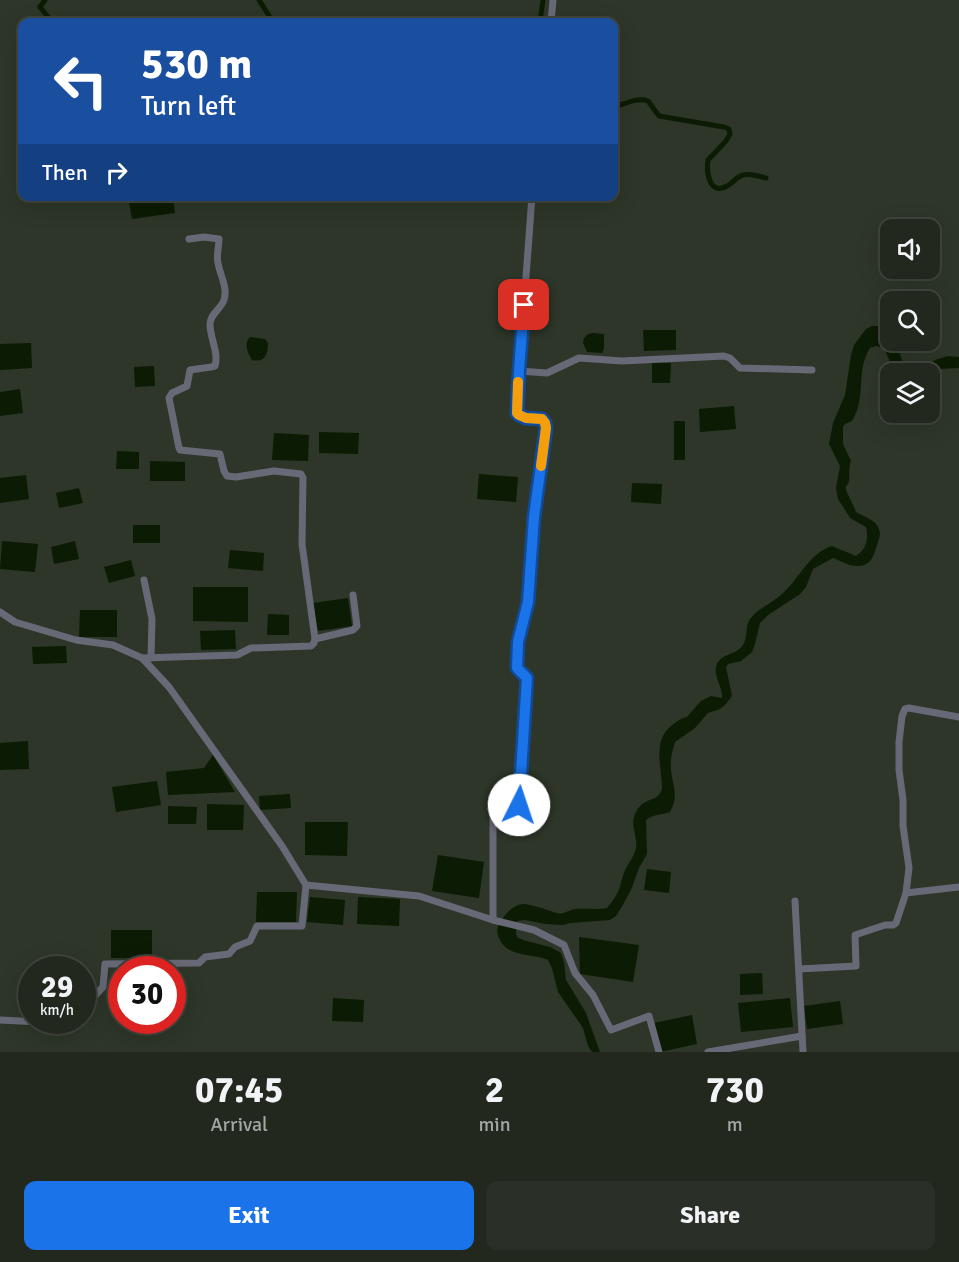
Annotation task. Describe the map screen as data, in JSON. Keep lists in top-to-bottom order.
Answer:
{
  "page": {
    "turn": ["530 m", "Turn left"],
    "then": "Then",
    "speed": "29 km/h",
    "limit": "30",
    "eta": [
      "07:45",
      "Arrival",
      "2",
      "min",
      "730",
      "m"
    ],
    "buttons": ["Exit", "Share"]
  }
}
